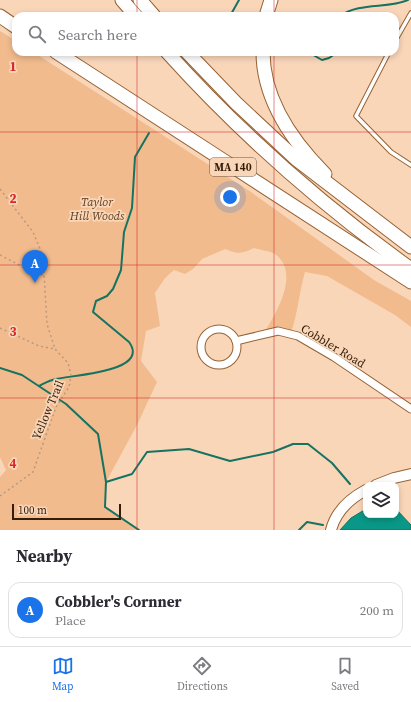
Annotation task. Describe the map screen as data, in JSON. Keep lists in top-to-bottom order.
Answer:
{
  "streets": {
    "highway": ["MA 140"],
    "street": ["Cobbler Road"],
    "path": ["Yellow Trail"]
  },
  "parks": ["Taylor Hill Woods"],
  "scale_bar": "100 m",
  "page": {
    "search": "Search here",
    "pins": "A",
    "scale": "100 m",
    "heading": "Nearby",
    "list": [
      {
        "mark": "A",
        "name": "Cobbler's Cornner",
        "note": "Place",
        "value": "200 m"
      }
    ],
    "nav": ["Map", "Directions", "Saved"]
  },
  "grid": {
    "rows": [
      "1",
      "2",
      "3",
      "4"
    ]
  }
}
